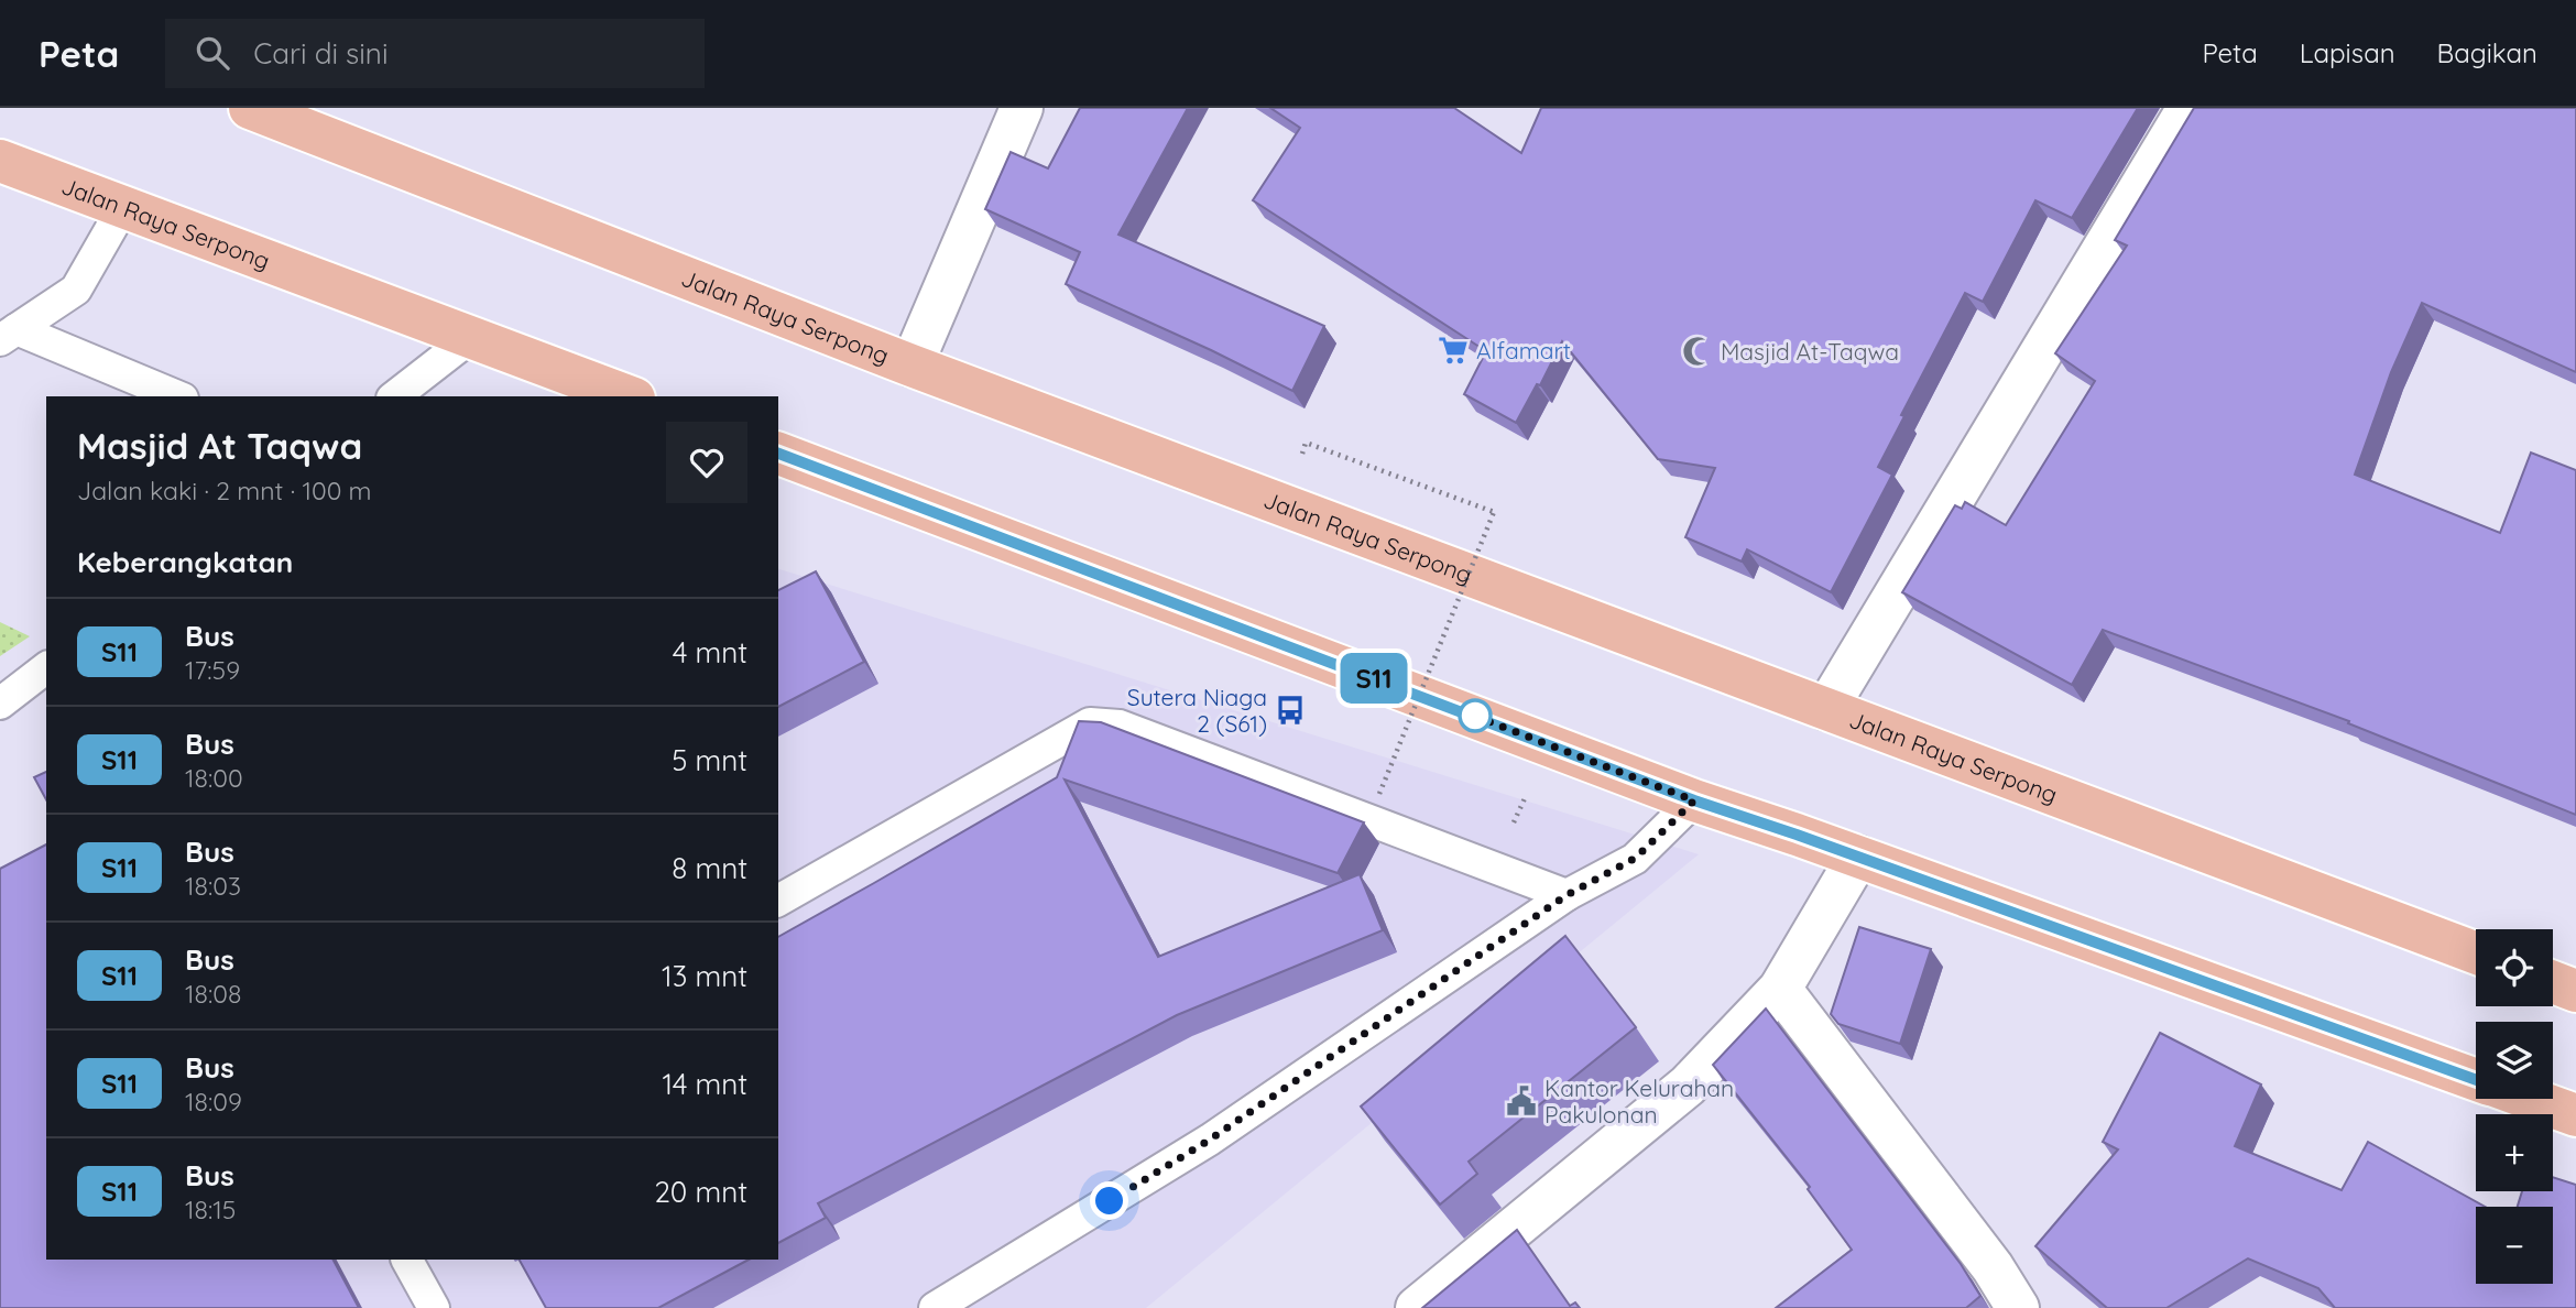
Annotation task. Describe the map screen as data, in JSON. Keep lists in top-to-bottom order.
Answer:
{
  "streets": {
    "main road": ["Jalan Raya Serpong"]
  },
  "places": {
    "supermarket": ["Alfamart"],
    "mosque": ["Masjid At-Taqwa"],
    "bus stop": ["Sutera Niaga 2 (S61)"],
    "public building": ["Kantor Kelurahan Pakulonan"]
  },
  "lines": ["bus line S11"],
  "page": {
    "header": "Peta",
    "search": "Cari di sini",
    "nav": ["Peta", "Lapisan", "Bagikan"],
    "on_map": "S11",
    "heading": [
      ["Masjid At Taqwa", "Jalan kaki · 2 mnt · 100 m"],
      "Keberangkatan"
    ],
    "list": [
      {
        "mark": "S11",
        "name": "Bus",
        "note": "17:59",
        "value": "4 mnt"
      },
      {
        "mark": "S11",
        "name": "Bus",
        "note": "18:00",
        "value": "5 mnt"
      },
      {
        "mark": "S11",
        "name": "Bus",
        "note": "18:03",
        "value": "8 mnt"
      },
      {
        "mark": "S11",
        "name": "Bus",
        "note": "18:08",
        "value": "13 mnt"
      },
      {
        "mark": "S11",
        "name": "Bus",
        "note": "18:09",
        "value": "14 mnt"
      },
      {
        "mark": "S11",
        "name": "Bus",
        "note": "18:15",
        "value": "20 mnt"
      }
    ],
    "map_buttons": ["+", "−"]
  }
}
